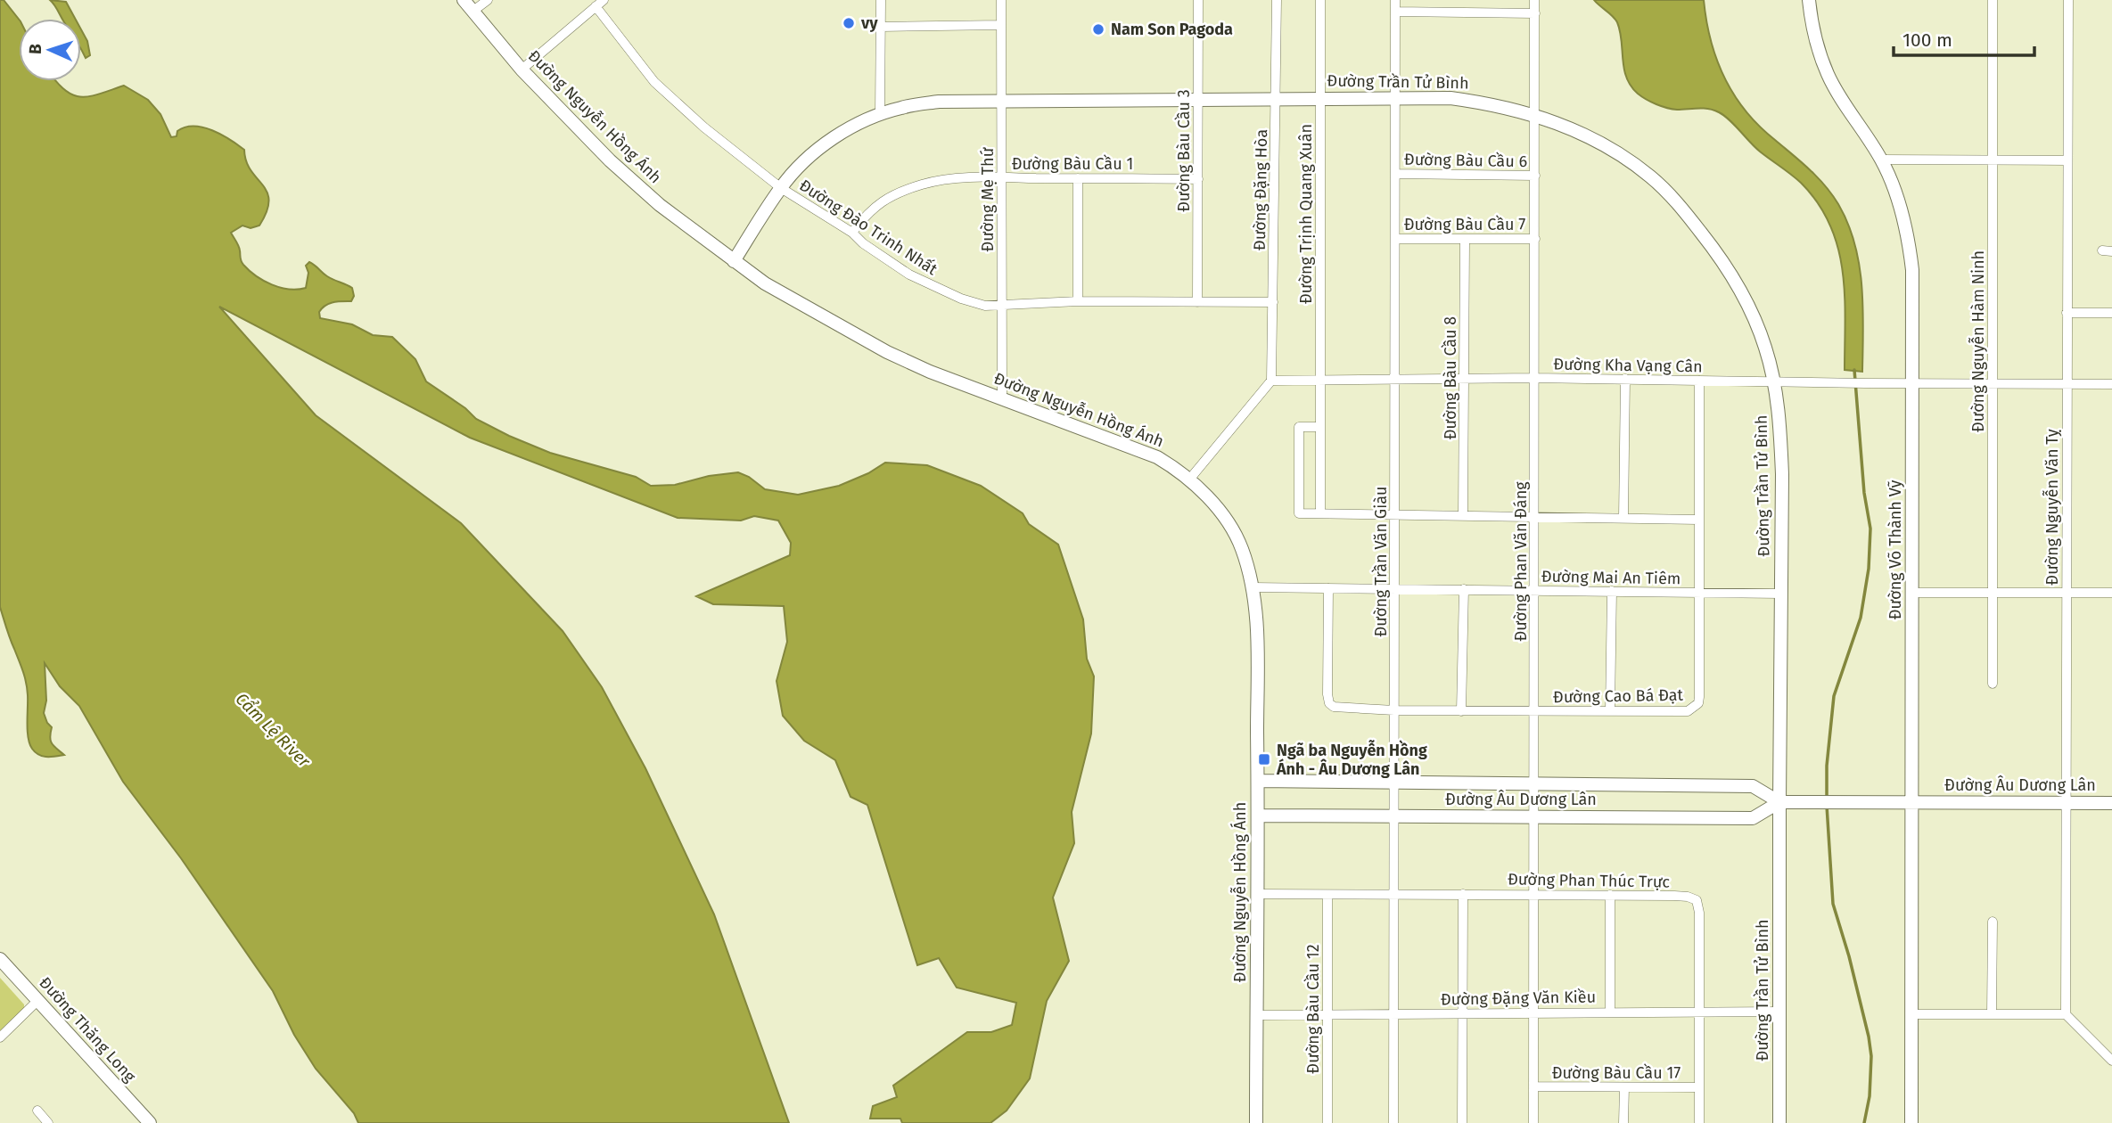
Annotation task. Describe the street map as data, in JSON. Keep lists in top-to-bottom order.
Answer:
{
  "streets": {
    "street": [
      "Đường Trần Tử Bình",
      "Đường Nguyễn Hồng Ánh",
      "Đường Bàu Cầu 3",
      "Đường Bàu Cầu 6",
      "Đường Bàu Cầu 1",
      "Đường Đặng Hòa",
      "Đường Mẹ Thứ",
      "Đường Trịnh Quang Xuân",
      "Đường Bàu Cầu 7",
      "Đường Đào Trinh Nhất",
      "Đường Nguyễn Hàm Ninh",
      "Đường Kha Vạng Cân",
      "Đường Bàu Cầu 8",
      "Đường Nguyễn Văn Tỵ",
      "Đường Võ Thành Vỹ",
      "Đường Trần Văn Giàu",
      "Đường Phan Văn Đáng",
      "Đường Mai An Tiêm",
      "Đường Cao Bá Đạt",
      "Đường Âu Dương Lân",
      "Đường Phan Thúc Trực",
      "Đường Đặng Văn Kiều",
      "Đường Bàu Cầu 12",
      "Đường Thăng Long",
      "Đường Bàu Cầu 17"
    ]
  },
  "crossings": [
    ["Đường Trần Tử Bình", "Đường Nguyễn Hồng Ánh"],
    ["Đường Trần Tử Bình", "Đường Bàu Cầu 3"],
    ["Đường Trần Tử Bình", "Đường Đặng Hòa"],
    ["Đường Trần Tử Bình", "Đường Mẹ Thứ"],
    ["Đường Trần Tử Bình", "Đường Trịnh Quang Xuân"],
    ["Đường Trần Tử Bình", "Đường Đào Trinh Nhất"],
    ["Đường Trần Tử Bình", "Đường Kha Vạng Cân"],
    ["Đường Trần Tử Bình", "Đường Trần Văn Giàu"],
    ["Đường Trần Tử Bình", "Đường Phan Văn Đáng"],
    ["Đường Trần Tử Bình", "Đường Mai An Tiêm"],
    ["Đường Trần Tử Bình", "Đường Âu Dương Lân"],
    ["Đường Trần Tử Bình", "Đường Đặng Văn Kiều"],
    ["Đường Nguyễn Hồng Ánh", "Đường Mẹ Thứ"],
    ["Đường Nguyễn Hồng Ánh", "Đường Mai An Tiêm"],
    ["Đường Nguyễn Hồng Ánh", "Đường Âu Dương Lân"],
    ["Đường Nguyễn Hồng Ánh", "Đường Phan Thúc Trực"],
    ["Đường Nguyễn Hồng Ánh", "Đường Đặng Văn Kiều"],
    ["Đường Bàu Cầu 3", "Đường Bàu Cầu 1"],
    ["Đường Bàu Cầu 3", "Đường Đào Trinh Nhất"],
    ["Đường Bàu Cầu 6", "Đường Trần Văn Giàu"],
    ["Đường Bàu Cầu 6", "Đường Phan Văn Đáng"],
    ["Đường Bàu Cầu 1", "Đường Mẹ Thứ"],
    ["Đường Bàu Cầu 1", "Đường Đào Trinh Nhất"],
    ["Đường Đặng Hòa", "Đường Đào Trinh Nhất"],
    ["Đường Đặng Hòa", "Đường Kha Vạng Cân"],
    ["Đường Mẹ Thứ", "Đường Đào Trinh Nhất"],
    ["Đường Trịnh Quang Xuân", "Đường Kha Vạng Cân"],
    ["Đường Bàu Cầu 7", "Đường Bàu Cầu 8"],
    ["Đường Bàu Cầu 7", "Đường Trần Văn Giàu"],
    ["Đường Bàu Cầu 7", "Đường Phan Văn Đáng"],
    ["Đường Nguyễn Hàm Ninh", "Đường Kha Vạng Cân"],
    ["Đường Kha Vạng Cân", "Đường Bàu Cầu 8"],
    ["Đường Kha Vạng Cân", "Đường Nguyễn Văn Tỵ"],
    ["Đường Kha Vạng Cân", "Đường Võ Thành Vỹ"],
    ["Đường Kha Vạng Cân", "Đường Trần Văn Giàu"],
    ["Đường Kha Vạng Cân", "Đường Phan Văn Đáng"],
    ["Đường Kha Vạng Cân", "Đường Cao Bá Đạt"],
    ["Đường Nguyễn Văn Tỵ", "Đường Âu Dương Lân"],
    ["Đường Võ Thành Vỹ", "Đường Âu Dương Lân"],
    ["Đường Trần Văn Giàu", "Đường Mai An Tiêm"],
    ["Đường Trần Văn Giàu", "Đường Cao Bá Đạt"],
    ["Đường Trần Văn Giàu", "Đường Âu Dương Lân"],
    ["Đường Trần Văn Giàu", "Đường Phan Thúc Trực"],
    ["Đường Trần Văn Giàu", "Đường Đặng Văn Kiều"],
    ["Đường Phan Văn Đáng", "Đường Mai An Tiêm"],
    ["Đường Phan Văn Đáng", "Đường Cao Bá Đạt"],
    ["Đường Phan Văn Đáng", "Đường Âu Dương Lân"],
    ["Đường Phan Văn Đáng", "Đường Phan Thúc Trực"],
    ["Đường Phan Văn Đáng", "Đường Đặng Văn Kiều"],
    ["Đường Phan Văn Đáng", "Đường Bàu Cầu 17"],
    ["Đường Mai An Tiêm", "Đường Cao Bá Đạt"],
    ["Đường Phan Thúc Trực", "Đường Đặng Văn Kiều"],
    ["Đường Phan Thúc Trực", "Đường Bàu Cầu 12"],
    ["Đường Phan Thúc Trực", "Đường Bàu Cầu 17"],
    ["Đường Đặng Văn Kiều", "Đường Bàu Cầu 12"]
  ],
  "water": ["Cẩm Lệ River"],
  "places": {
    "other": ["vy", "Nam Son Pagoda"],
    "transit": ["Ngã ba Nguyễn Hồng Ánh - Âu Dương Lân"]
  },
  "scale_bar": "100 m",
  "north": "left"
}
